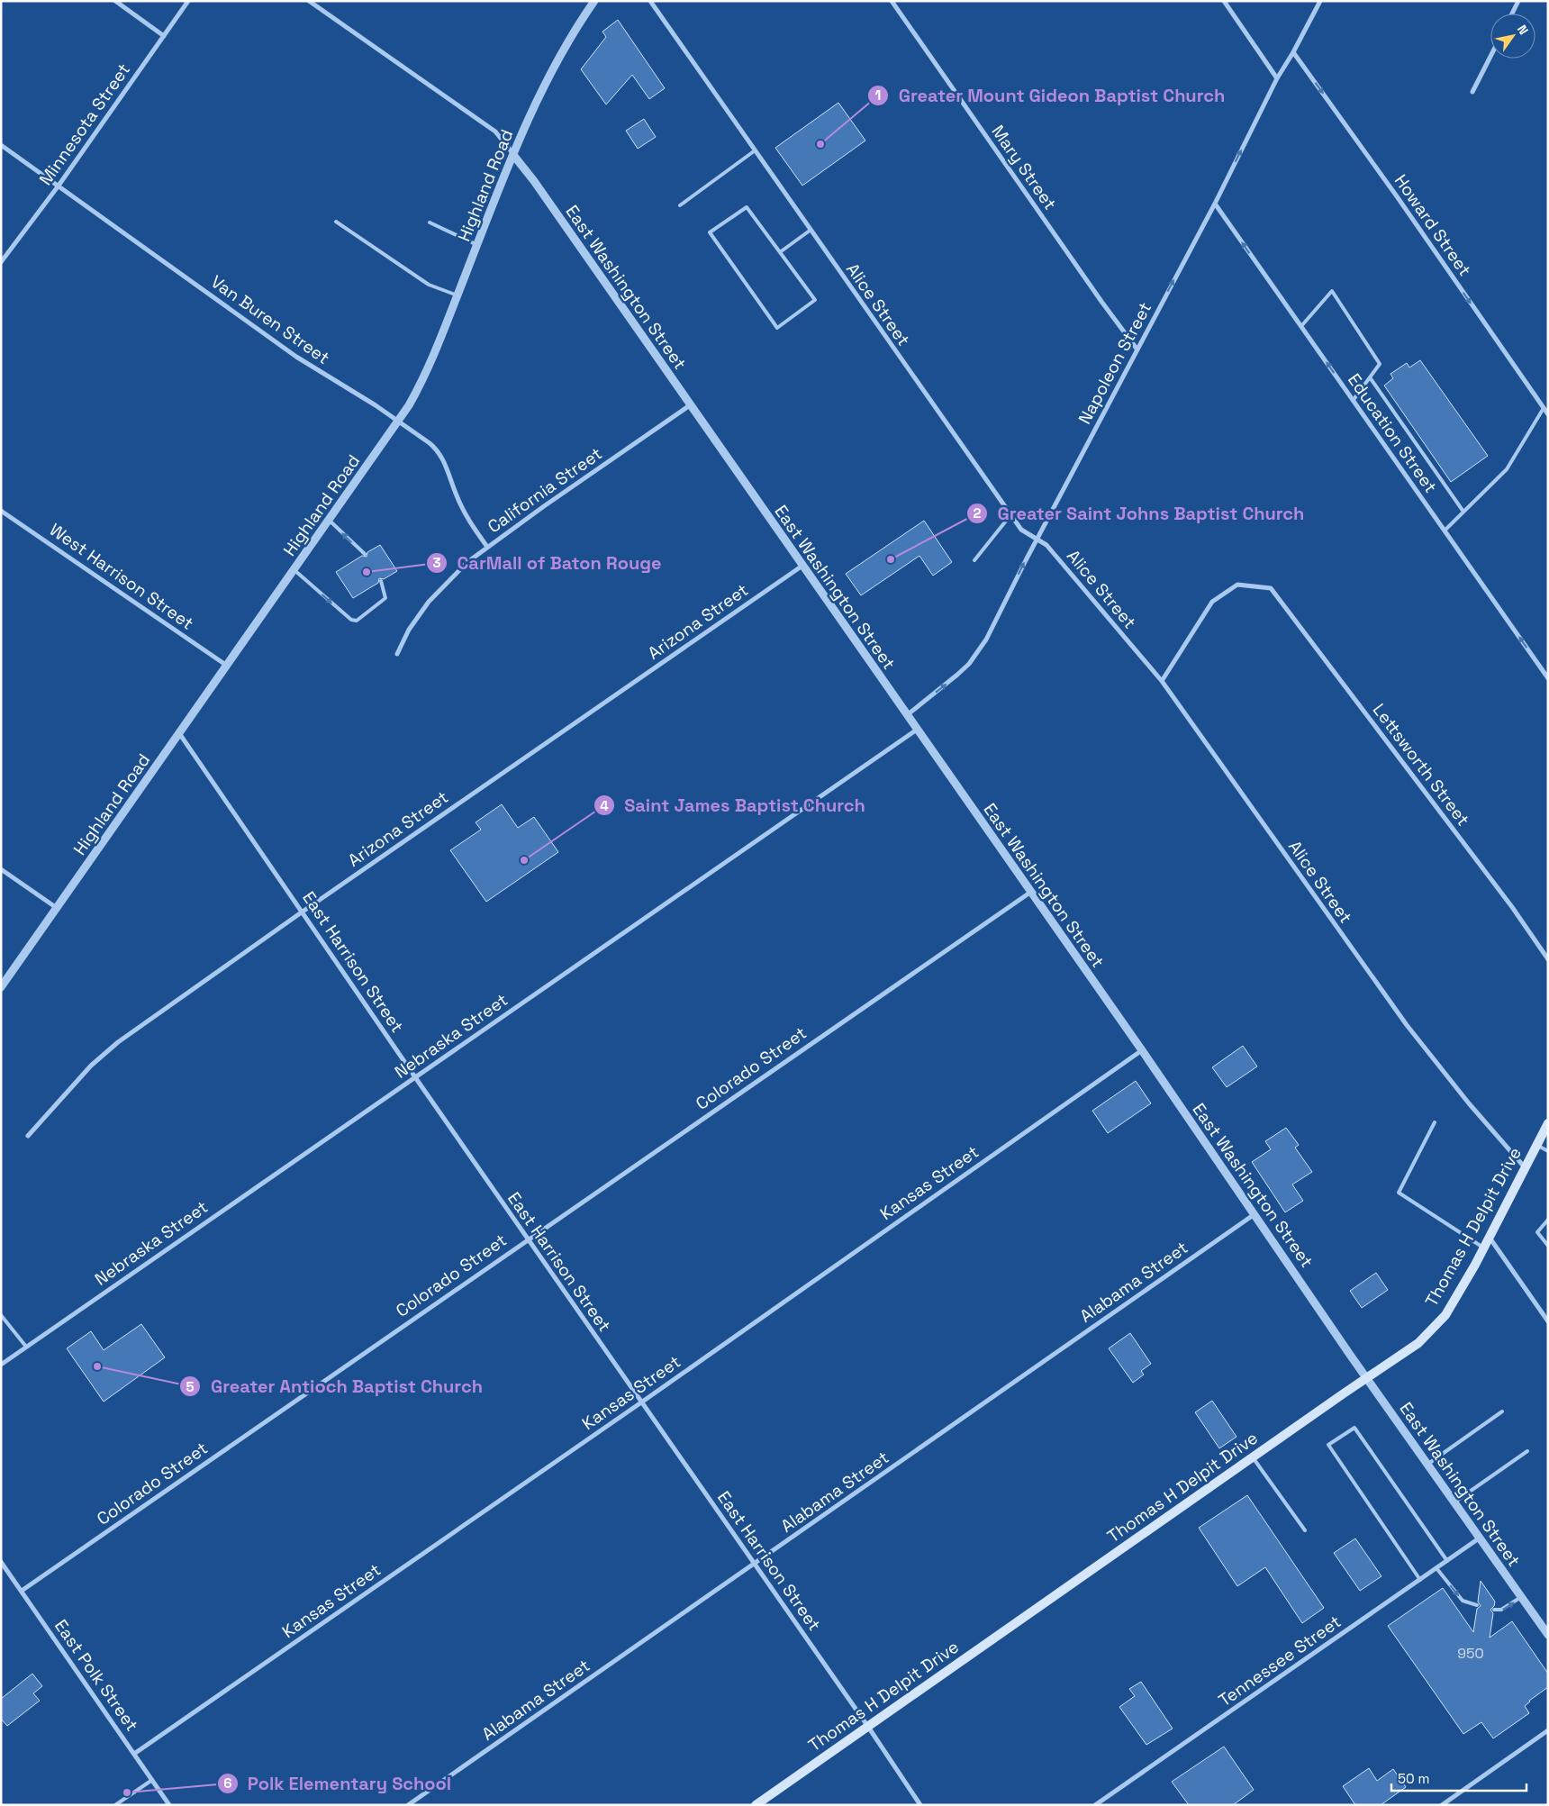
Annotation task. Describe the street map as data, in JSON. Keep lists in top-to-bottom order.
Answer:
{
  "streets": {
    "main road": ["Thomas H Delpit Drive"],
    "street": [
      "Minnesota Street",
      "Mary Street",
      "Highland Road",
      "Howard Street",
      "East Washington Street",
      "Alice Street",
      "Van Buren Street",
      "Napoleon Street",
      "Education Street",
      "California Street",
      "West Harrison Street",
      "Arizona Street",
      "Lettsworth Street",
      "East Harrison Street",
      "Nebraska Street",
      "Colorado Street",
      "Kansas Street",
      "Alabama Street",
      "Tennessee Street",
      "East Polk Street"
    ]
  },
  "crossings": [
    ["Minnesota Street", "Van Buren Street"],
    ["Mary Street", "Napoleon Street"],
    ["Highland Road", "East Washington Street"],
    ["Highland Road", "Van Buren Street"],
    ["Highland Road", "West Harrison Street"],
    ["Highland Road", "East Harrison Street"],
    ["Howard Street", "Napoleon Street"],
    ["East Washington Street", "Napoleon Street"],
    ["East Washington Street", "California Street"],
    ["East Washington Street", "Arizona Street"],
    ["East Washington Street", "Nebraska Street"],
    ["East Washington Street", "Colorado Street"],
    ["East Washington Street", "Kansas Street"],
    ["East Washington Street", "Thomas H Delpit Drive"],
    ["East Washington Street", "Alabama Street"],
    ["East Washington Street", "Tennessee Street"],
    ["Alice Street", "Napoleon Street"],
    ["Alice Street", "Lettsworth Street"],
    ["Alice Street", "Thomas H Delpit Drive"],
    ["Van Buren Street", "California Street"],
    ["Napoleon Street", "Education Street"],
    ["Arizona Street", "East Harrison Street"],
    ["East Harrison Street", "Nebraska Street"],
    ["East Harrison Street", "Colorado Street"],
    ["East Harrison Street", "Kansas Street"],
    ["East Harrison Street", "Thomas H Delpit Drive"],
    ["East Harrison Street", "Alabama Street"],
    ["Colorado Street", "East Polk Street"],
    ["Kansas Street", "East Polk Street"]
  ],
  "one_way": ["Howard Street", "Napoleon Street", "Education Street"],
  "places": [
    "Greater Mount Gideon Baptist Church",
    "Greater Saint Johns Baptist Church",
    "CarMall of Baton Rouge",
    "Saint James Baptist Church",
    "Greater Antioch Baptist Church",
    "Polk Elementary School"
  ],
  "house_numbers": ["950"],
  "scale_bar": "50 m",
  "north": "top right"
}
